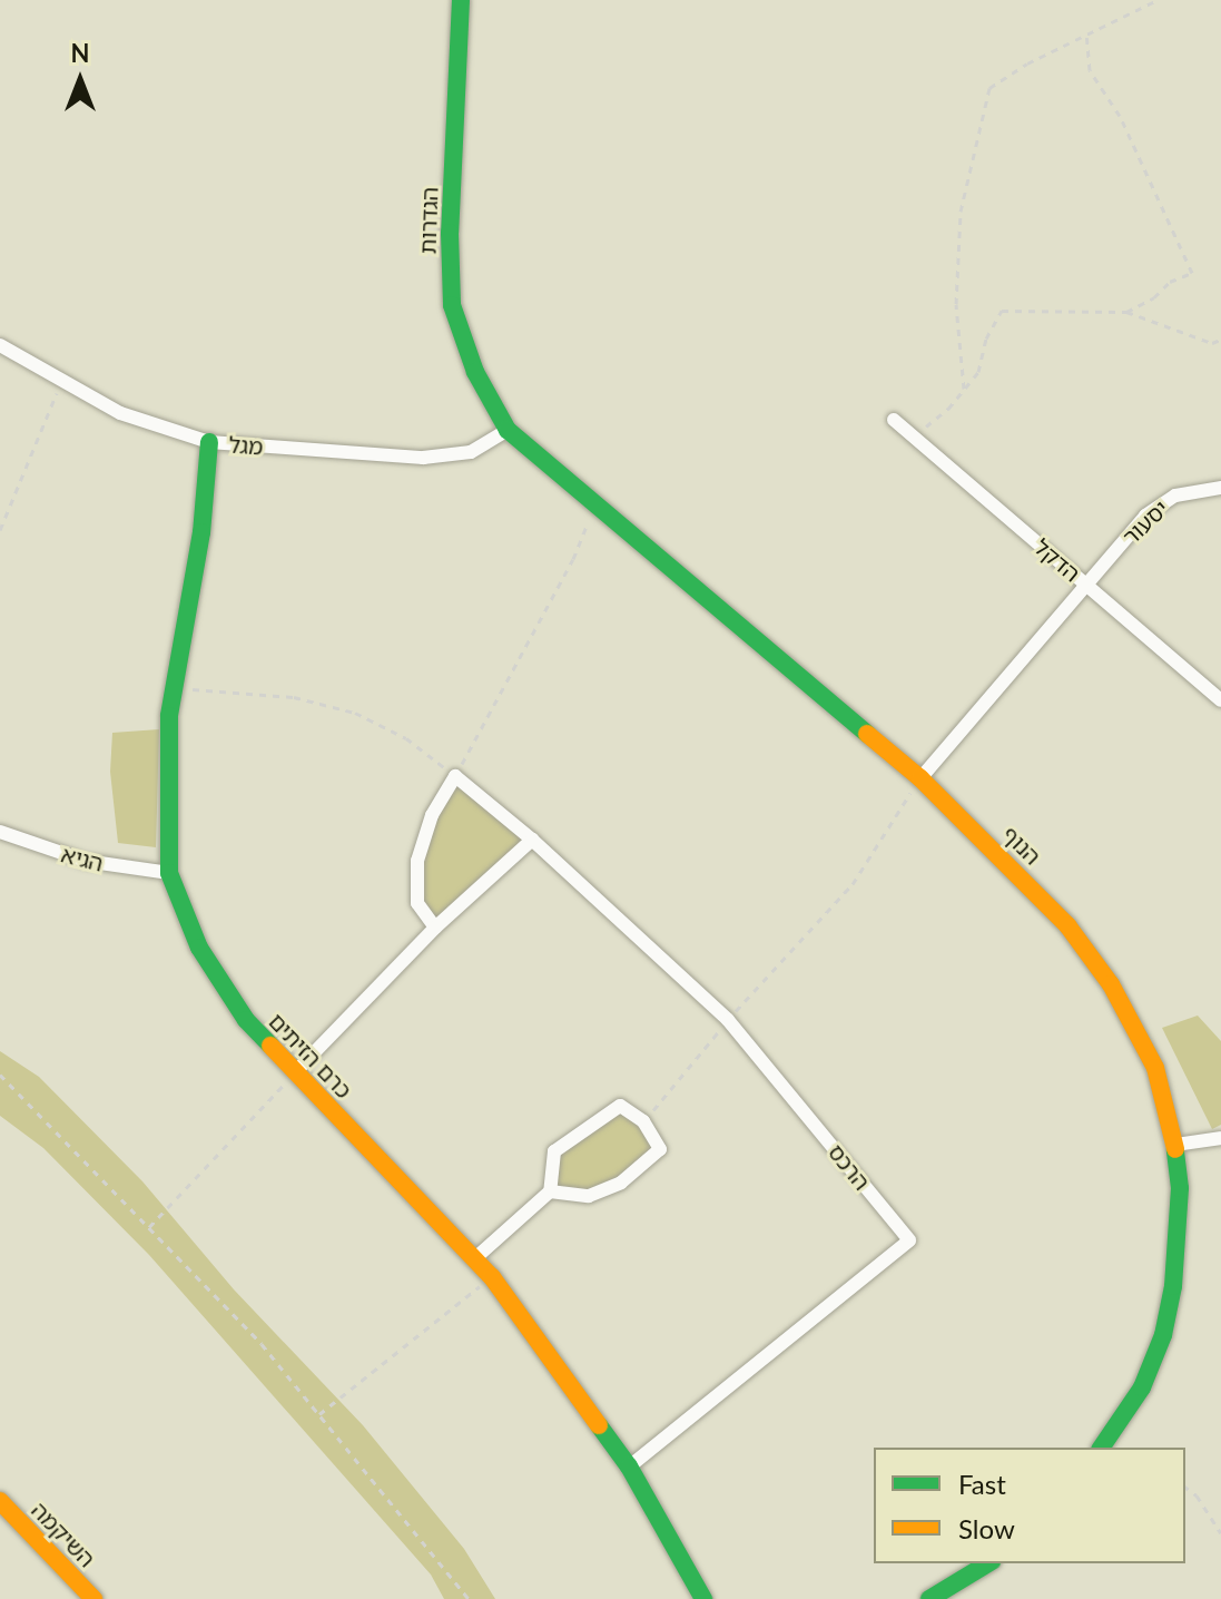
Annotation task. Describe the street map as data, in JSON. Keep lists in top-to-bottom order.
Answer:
{
  "streets": {
    "street": [
      "הגדרות",
      "מגל",
      "יסעור",
      "הדקל",
      "הנוף",
      "הגיא",
      "כרם הזיתים",
      "הרכס",
      "השיקמה"
    ]
  },
  "crossings": [
    ["הגדרות", "מגל"],
    ["הגדרות", "הנוף"],
    ["מגל", "הנוף"],
    ["מגל", "כרם הזיתים"],
    ["יסעור", "הדקל"],
    ["יסעור", "הנוף"],
    ["הגיא", "כרם הזיתים"],
    ["כרם הזיתים", "הרכס"]
  ],
  "legend": ["Fast", "Slow"],
  "north": "top"
}
